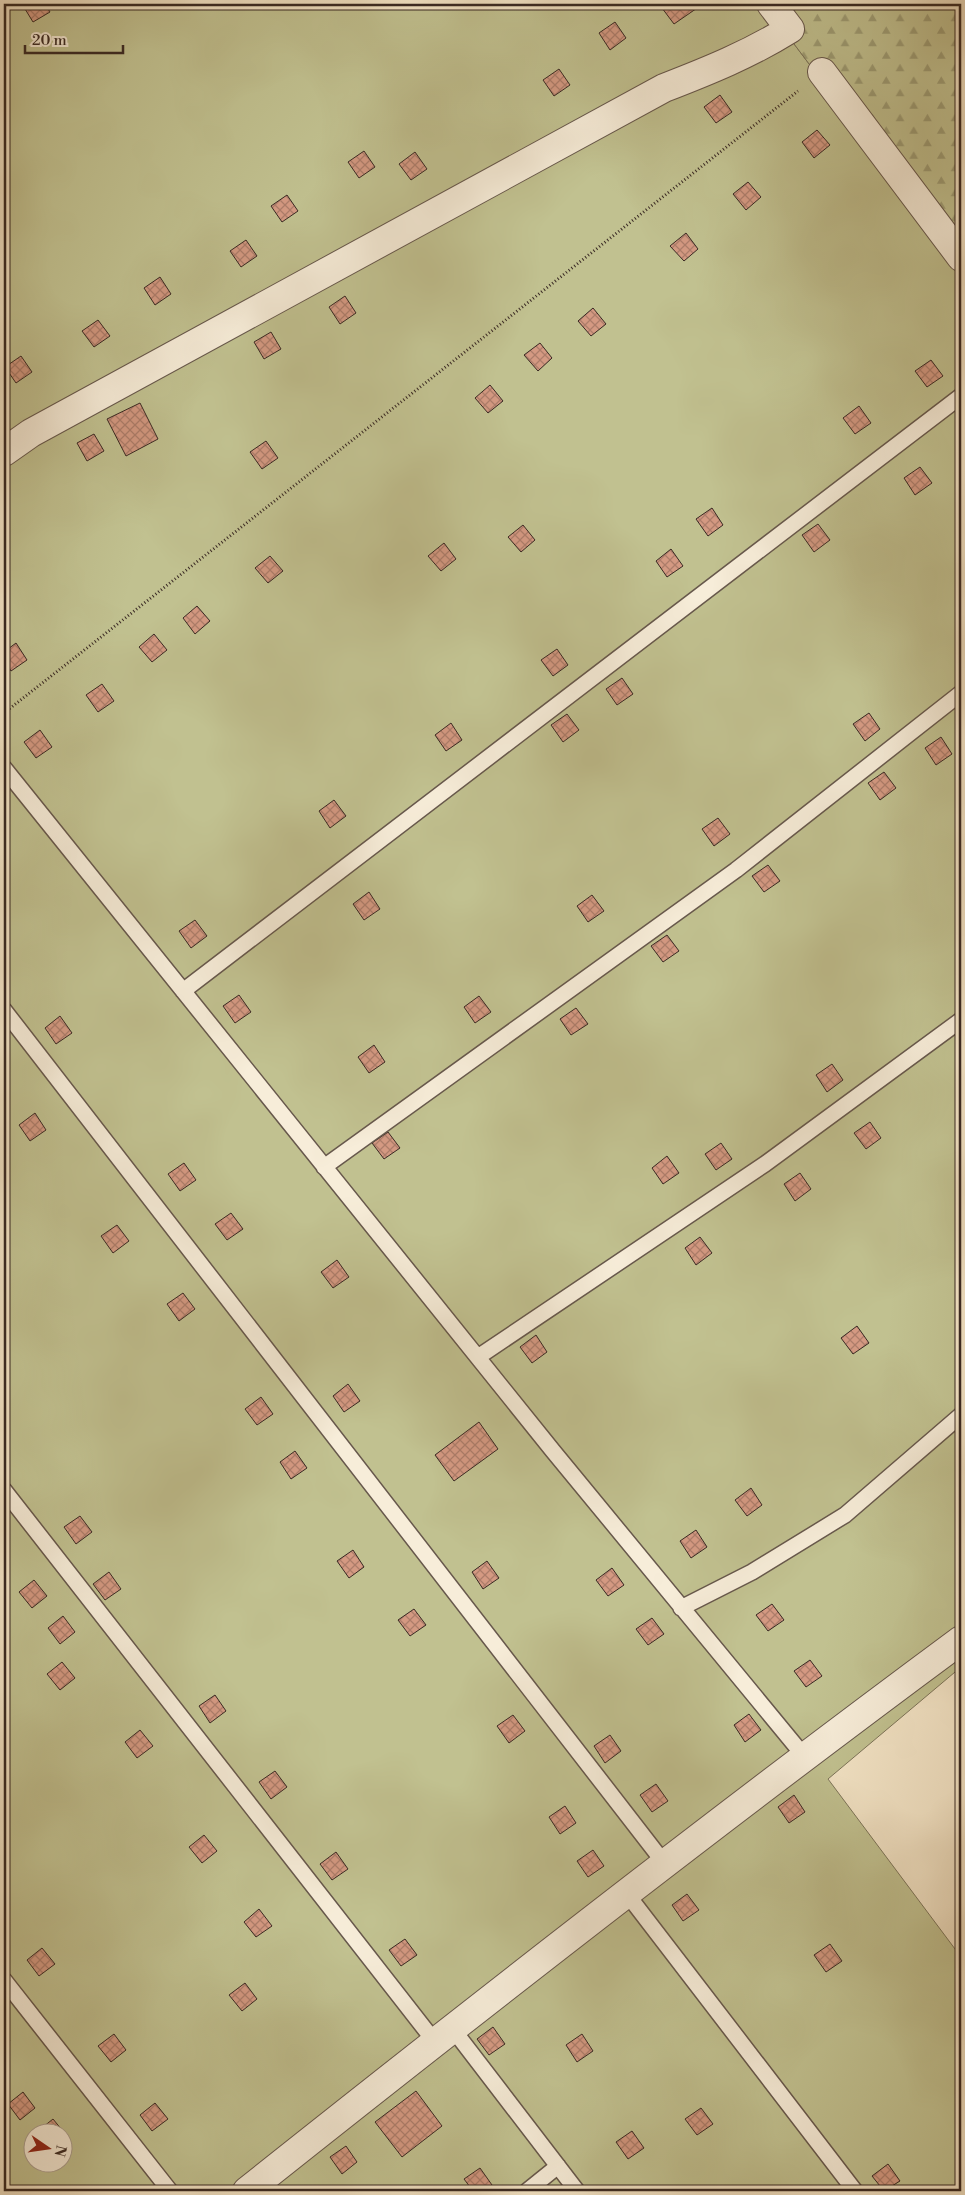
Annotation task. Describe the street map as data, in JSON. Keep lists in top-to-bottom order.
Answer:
{
  "scale_bar": "20 m",
  "north": "right"
}
